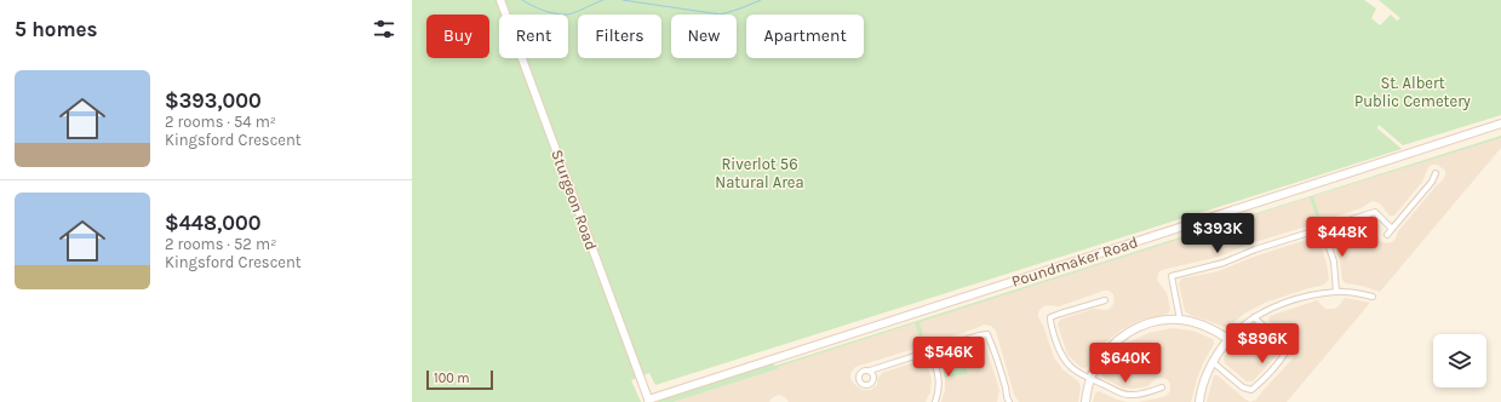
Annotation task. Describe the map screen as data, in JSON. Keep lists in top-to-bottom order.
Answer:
{
  "streets": {
    "street": ["Sturgeon Road", "Poundmaker Road"]
  },
  "crossings": [
    ["Sturgeon Road", "Poundmaker Road"]
  ],
  "parks": ["St. Albert Public Cemetery", "Riverlot 56 Natural Area"],
  "scale_bar": "100 m",
  "page": {
    "heading": "5 homes",
    "chip": [
      "Buy",
      "Rent",
      "Filters",
      "New",
      "Apartment"
    ],
    "list": [
      {
        "name": "$393,000",
        "note": "2 rooms · 54 m² · Kingsford Crescent"
      },
      {
        "name": "$448,000",
        "note": "2 rooms · 52 m² · Kingsford Crescent"
      }
    ],
    "price": [
      "$393K",
      "$448K",
      "$896K",
      "$546K",
      "$640K"
    ],
    "scale": "100 m"
  }
}
